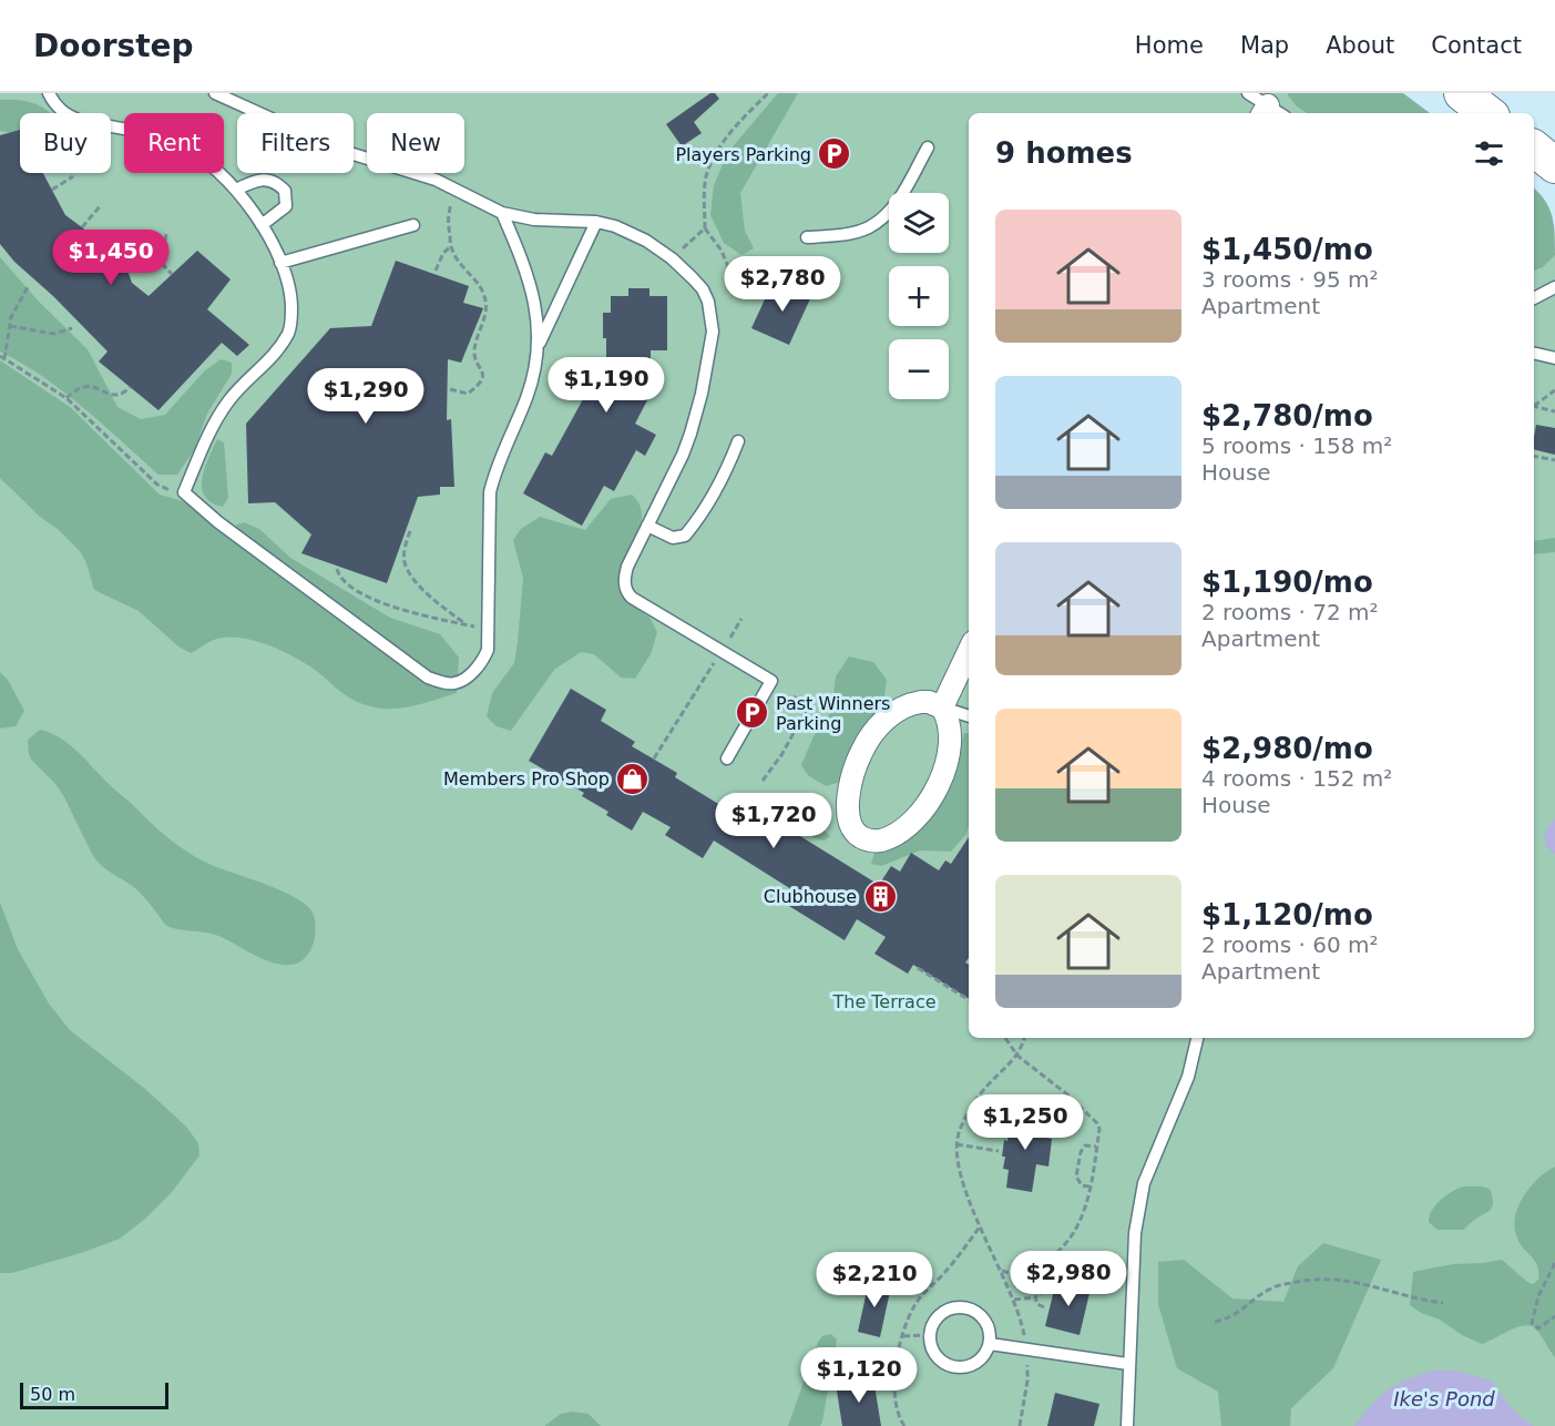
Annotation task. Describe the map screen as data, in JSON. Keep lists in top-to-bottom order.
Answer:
{
  "water": ["Ike's Pond"],
  "parks": ["The Terrace"],
  "places": {
    "parking": ["Players Parking", "Past Winners Parking"],
    "shop": ["Members Pro Shop"],
    "building": ["Clubhouse"]
  },
  "scale_bar": "50 m",
  "page": {
    "header": "Doorstep",
    "nav": [
      "Home",
      "Map",
      "About",
      "Contact"
    ],
    "chip": [
      "Buy",
      "Rent",
      "Filters",
      "New"
    ],
    "heading": "9 homes",
    "map_buttons": ["+", "−"],
    "list": [
      {
        "name": "$1,450/mo",
        "note": "3 rooms · 95 m² · Apartment"
      },
      {
        "name": "$2,780/mo",
        "note": "5 rooms · 158 m² · House"
      },
      {
        "name": "$1,190/mo",
        "note": "2 rooms · 72 m² · Apartment"
      },
      {
        "name": "$2,980/mo",
        "note": "4 rooms · 152 m² · House"
      },
      {
        "name": "$1,120/mo",
        "note": "2 rooms · 60 m² · Apartment"
      }
    ],
    "price": [
      "$1,450",
      "$2,780",
      "$1,190",
      "$1,290",
      "$1,720",
      "$1,250",
      "$2,980",
      "$2,210",
      "$1,120"
    ],
    "scale": "50 m"
  }
}
